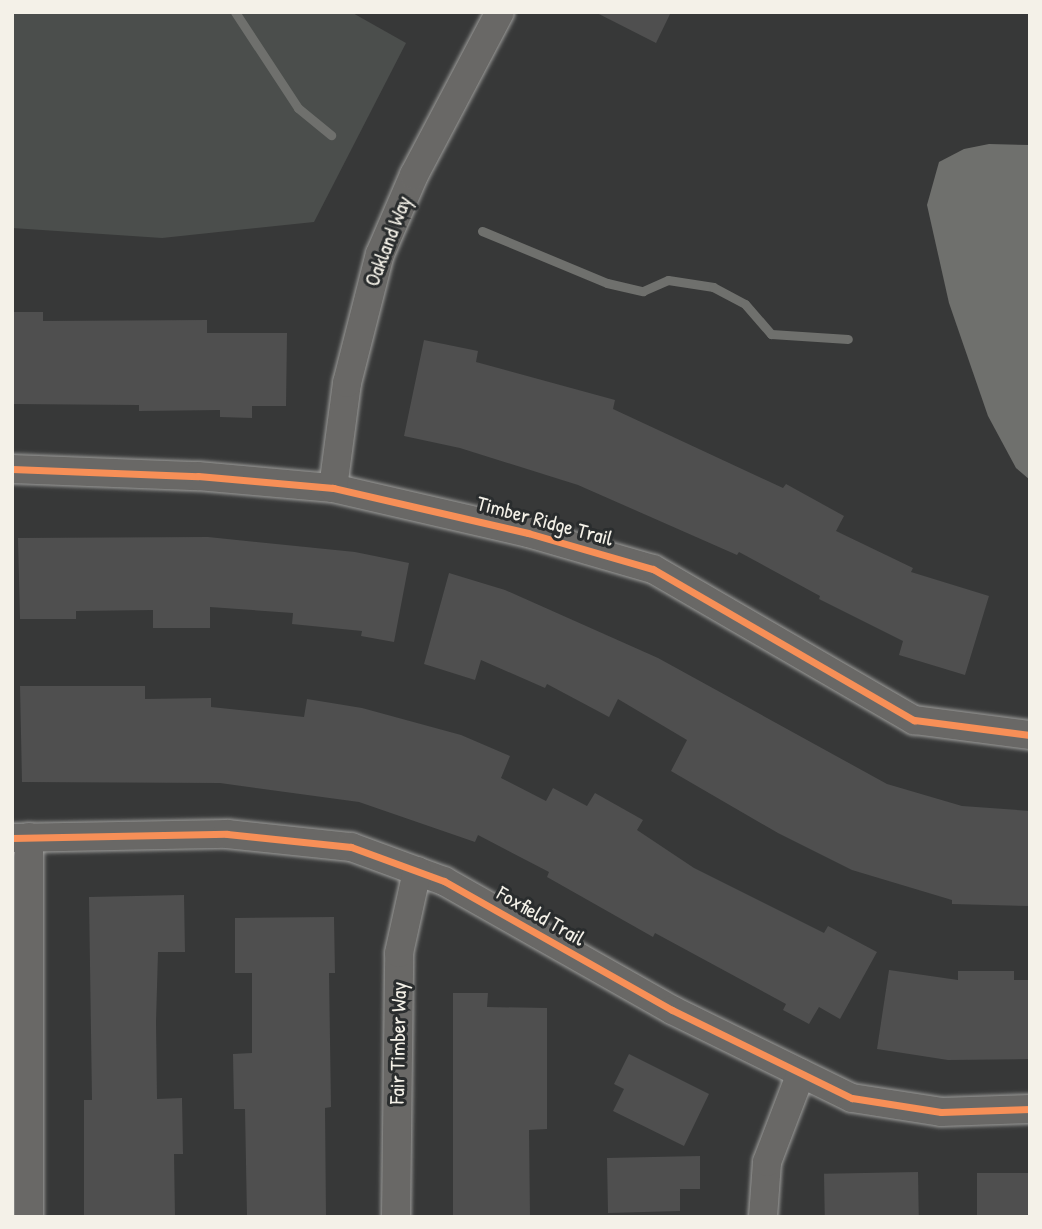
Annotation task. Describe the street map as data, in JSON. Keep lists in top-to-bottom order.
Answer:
{
  "streets": {
    "street": [
      "Oakland Way",
      "Timber Ridge Trail",
      "Foxfield Trail",
      "Fair Timber Way"
    ]
  },
  "crossings": [
    ["Oakland Way", "Timber Ridge Trail"],
    ["Foxfield Trail", "Fair Timber Way"]
  ]
}
